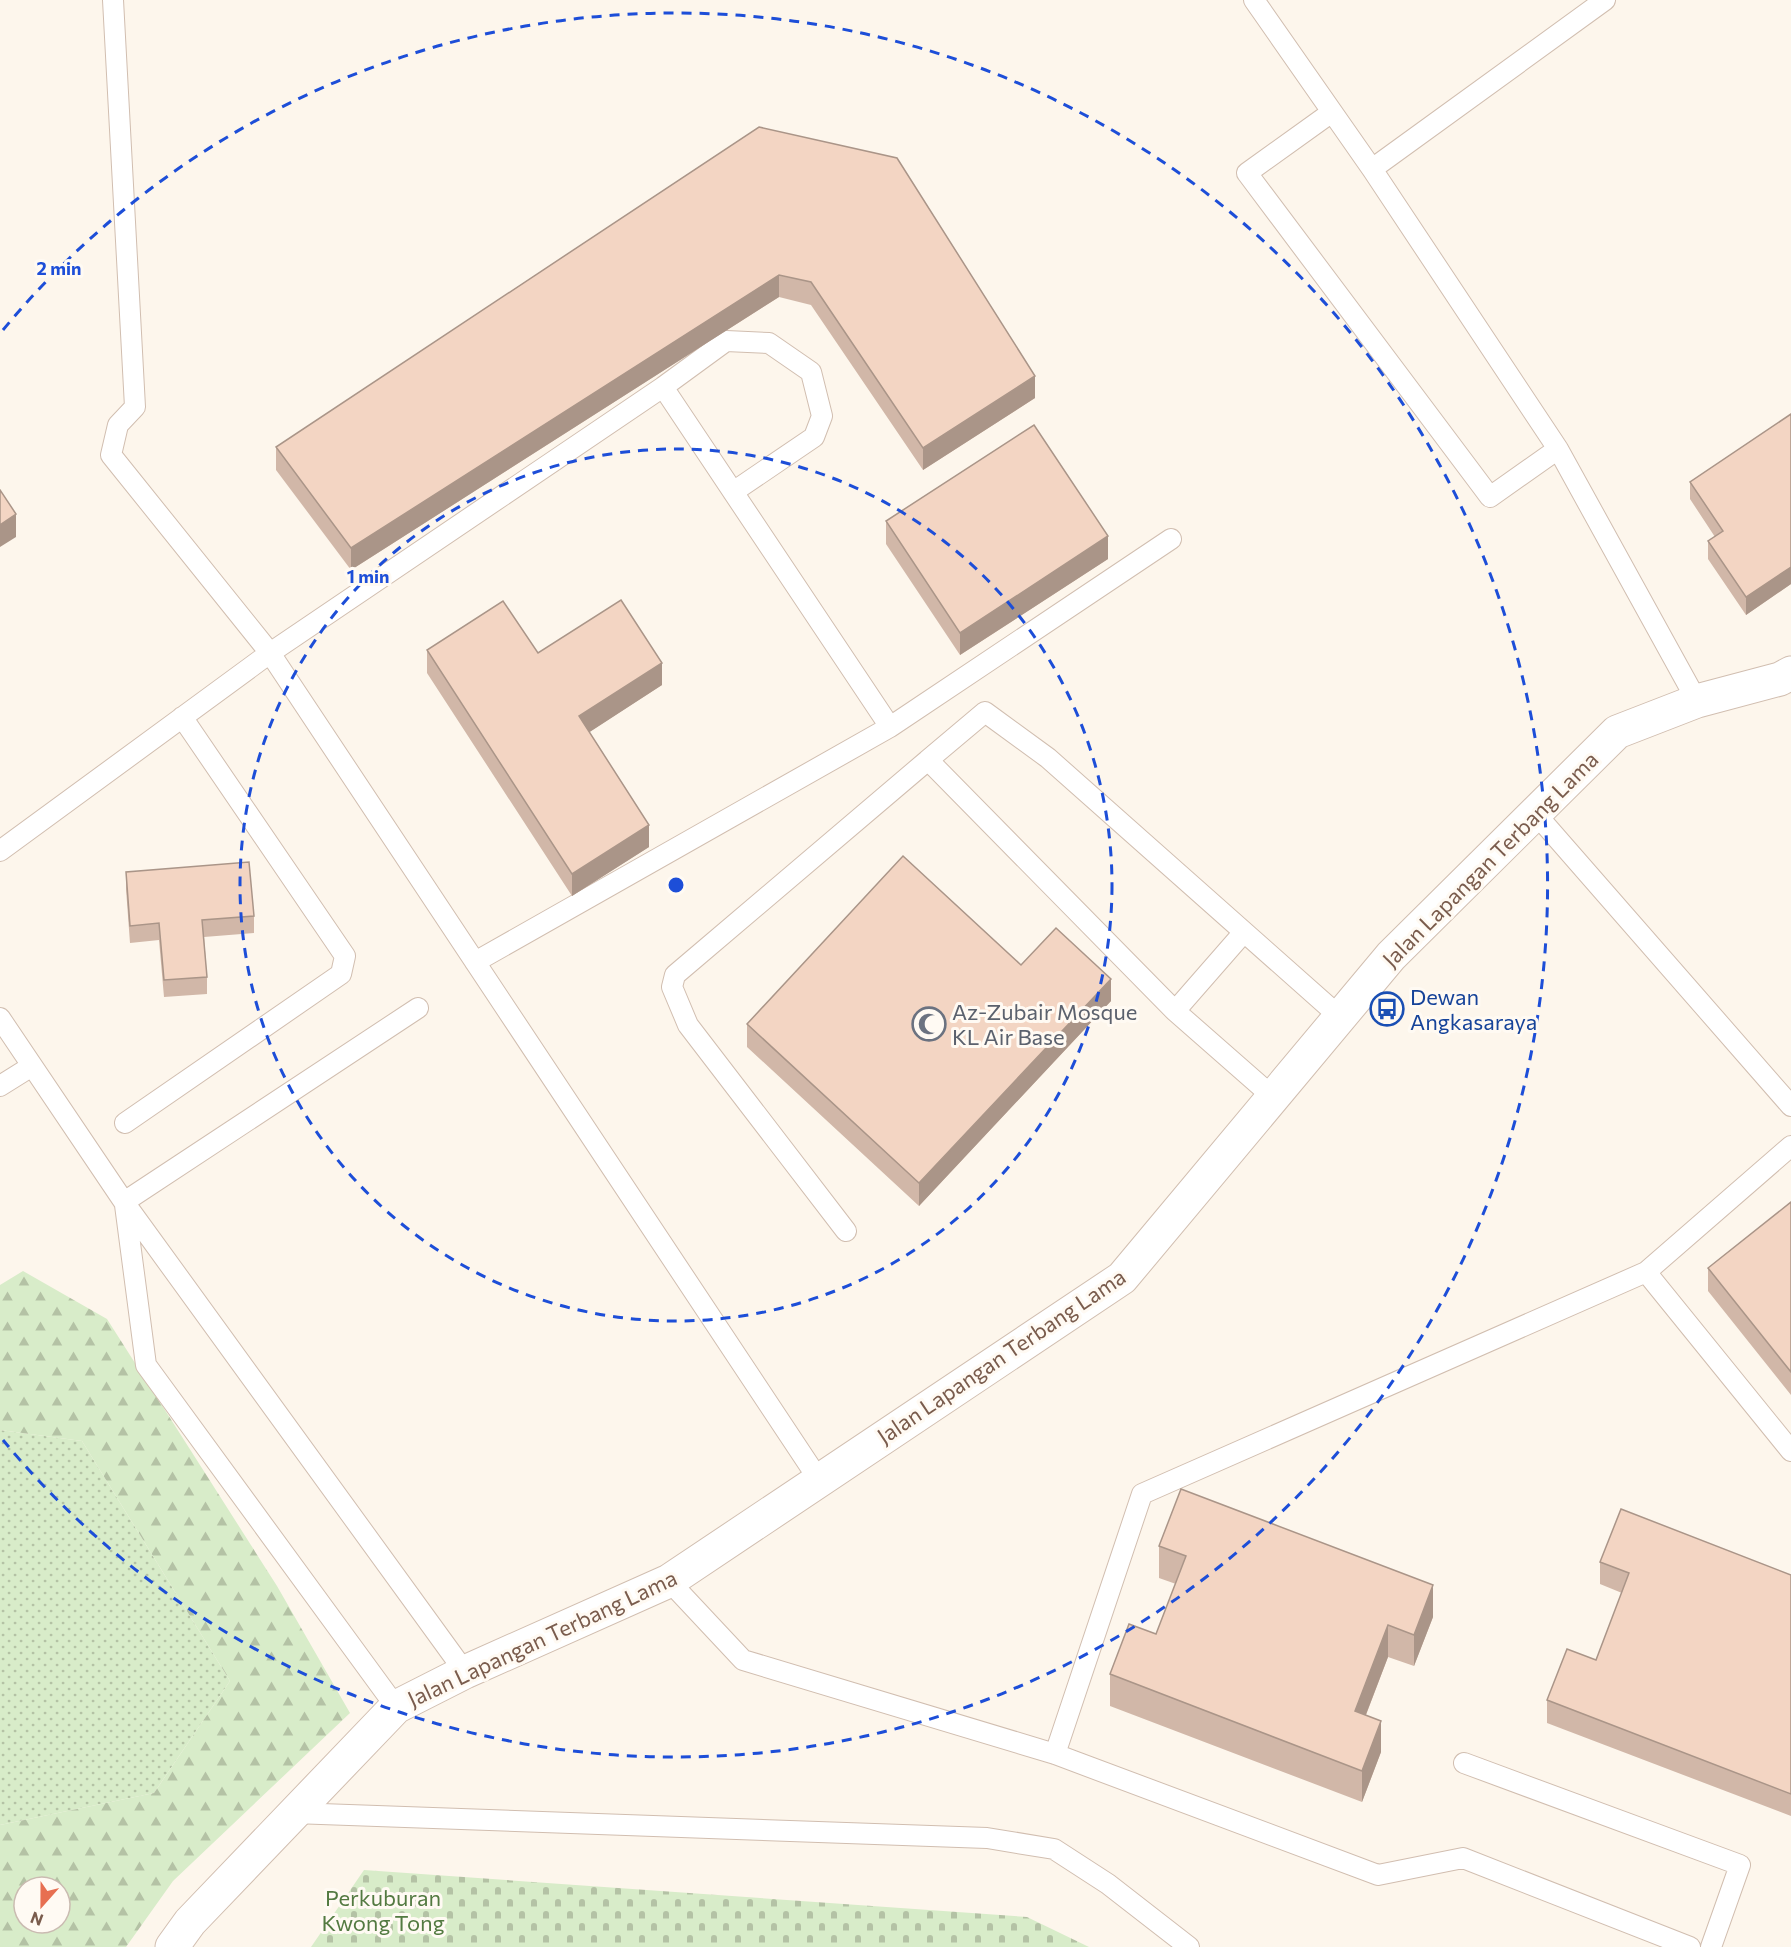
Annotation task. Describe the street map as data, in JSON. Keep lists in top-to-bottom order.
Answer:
{
  "streets": {
    "street": ["Jalan Lapangan Terbang Lama"]
  },
  "parks": ["Perkuburan Kwong Tong"],
  "places": {
    "bus stop": ["Dewan Angkasaraya"],
    "mosque": ["Az-Zubair Mosque KL Air Base"]
  },
  "north": "bottom",
  "rings": ["2 min", "1 min"]
}
